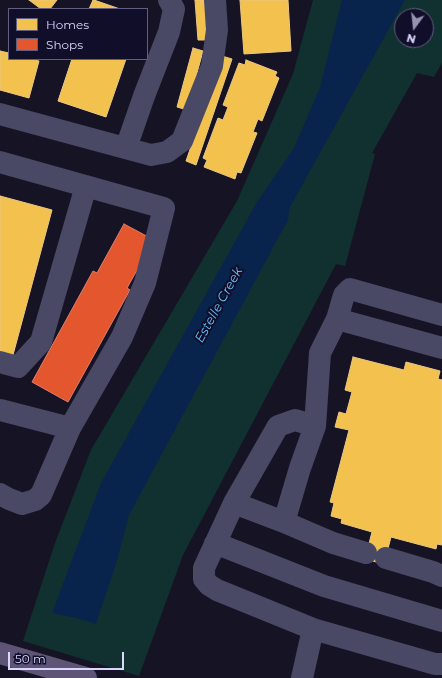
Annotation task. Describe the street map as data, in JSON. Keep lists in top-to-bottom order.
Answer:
{
  "water": ["Estelle Creek"],
  "legend": ["Homes", "Shops"],
  "scale_bar": "50 m",
  "north": "bottom"
}
